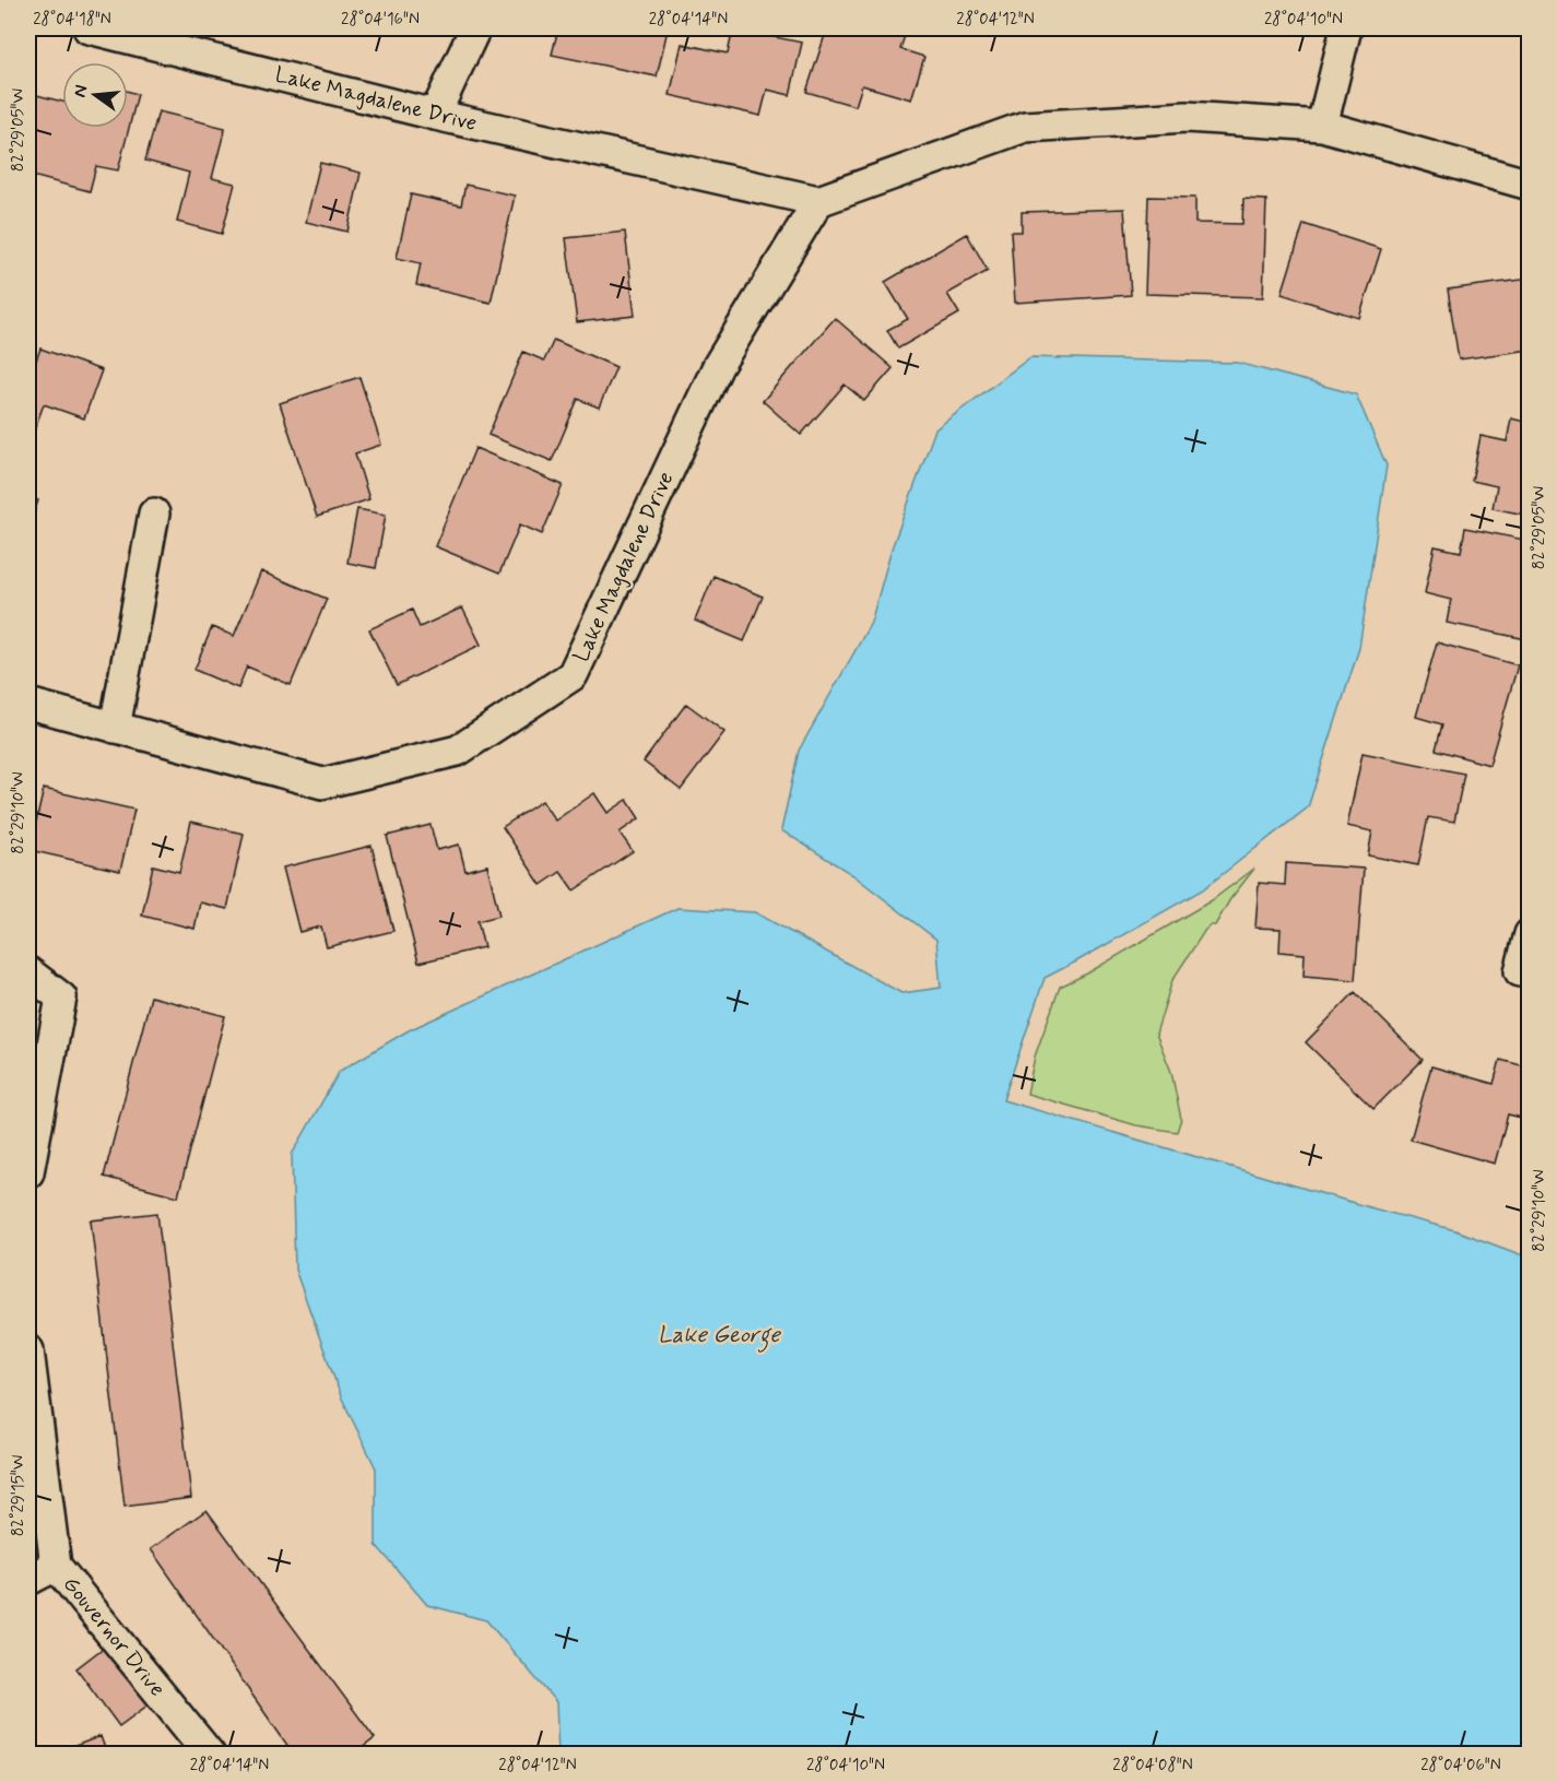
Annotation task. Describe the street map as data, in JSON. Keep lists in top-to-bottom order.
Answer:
{
  "streets": {
    "street": ["Lake Magdalene Drive", "Gouvernor Drive"]
  },
  "water": ["Lake George"],
  "north": "left",
  "coordinates": [
    "28°04'18\"N",
    "28°04'16\"N",
    "28°04'14\"N",
    "28°04'12\"N",
    "28°04'10\"N",
    "82°29'05\"W",
    "82°29'10\"W",
    "82°29'15\"W",
    "28°04'08\"N",
    "28°04'06\"N"
  ]
}
